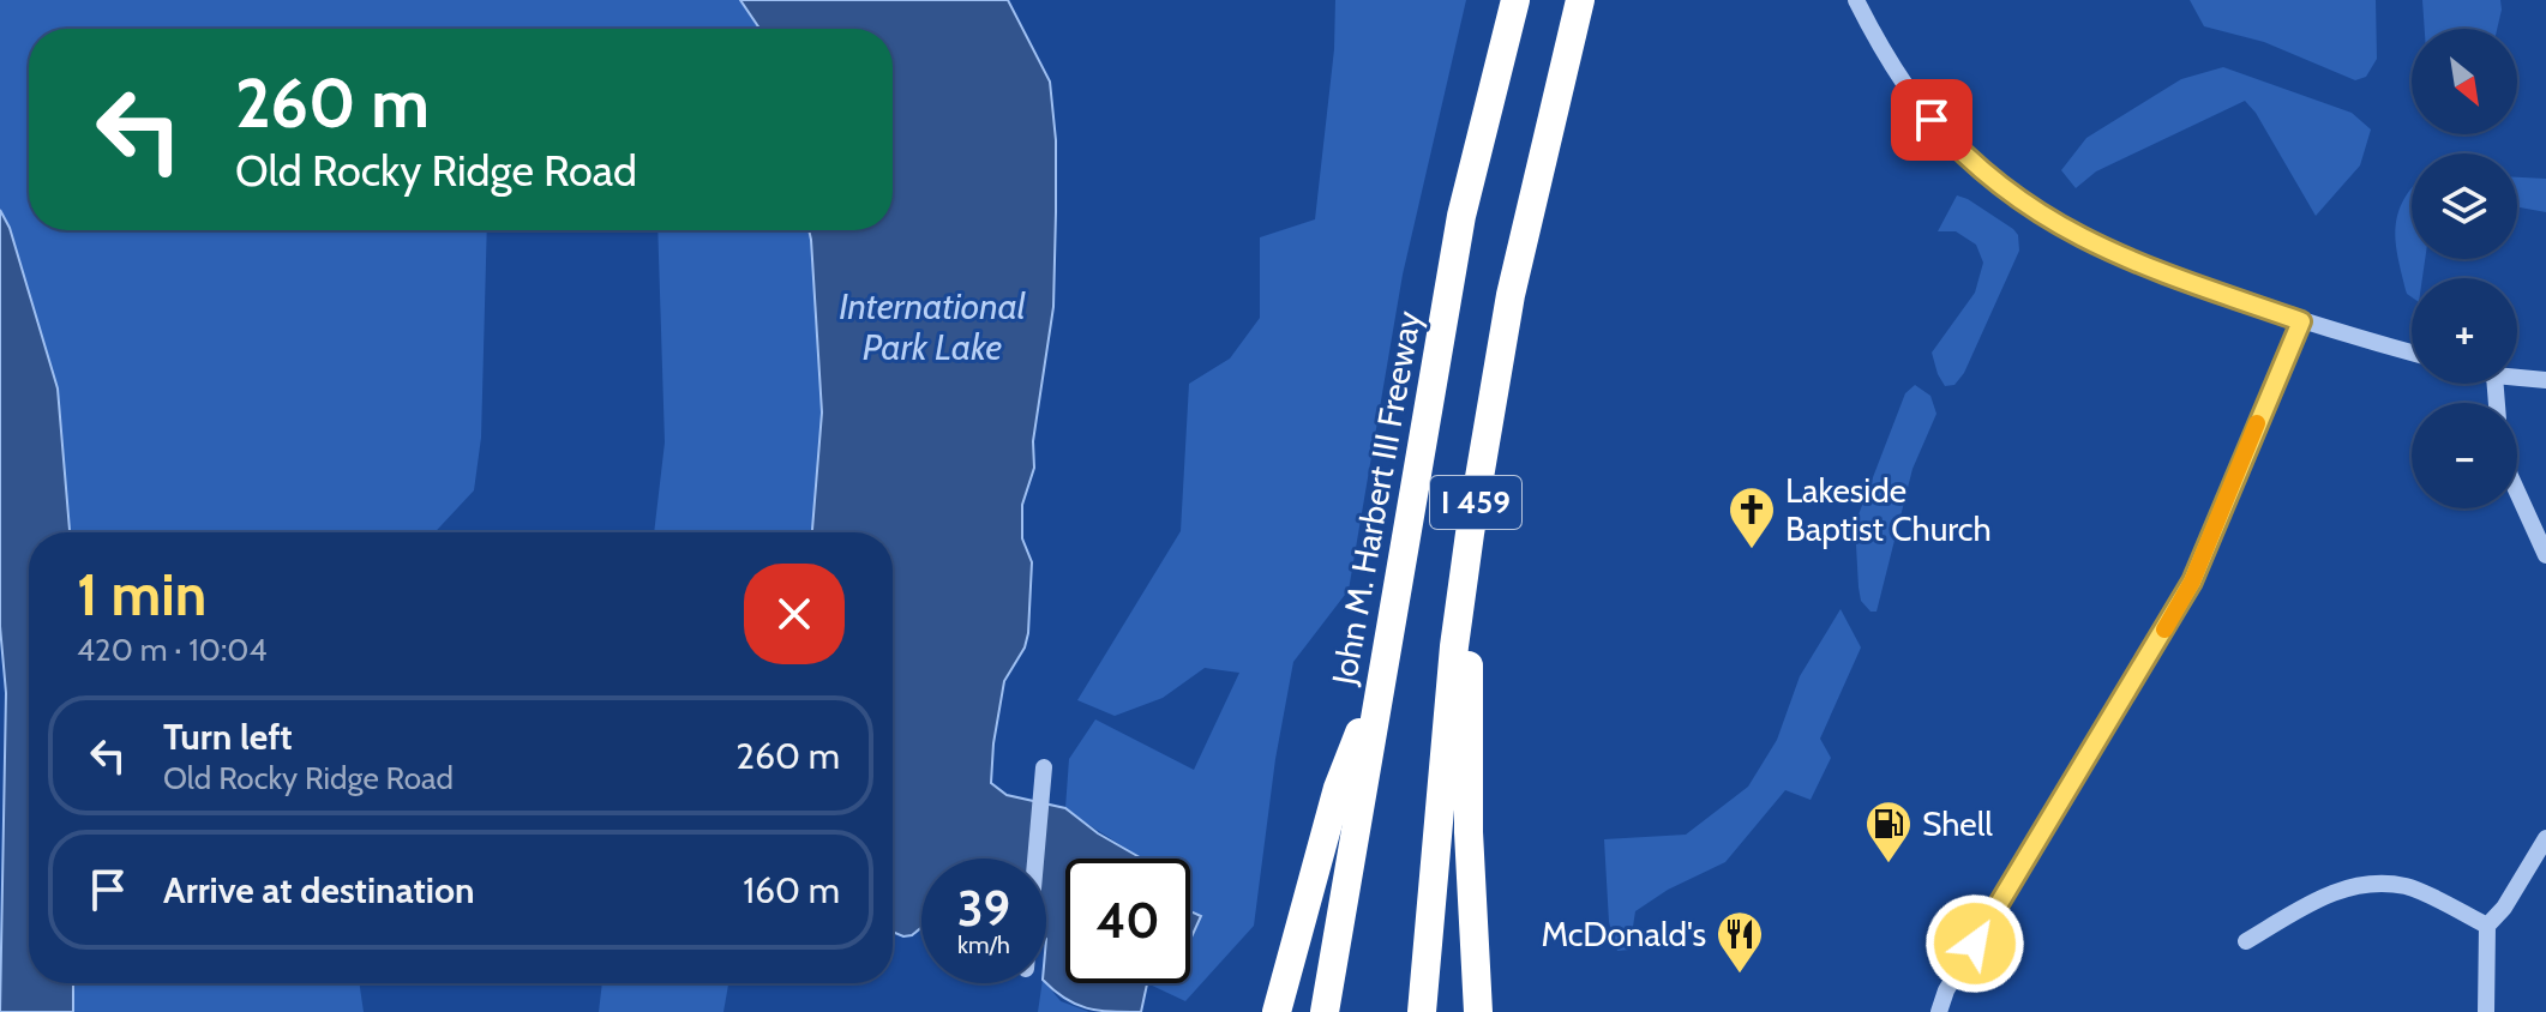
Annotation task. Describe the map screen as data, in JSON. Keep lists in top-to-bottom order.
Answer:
{
  "streets": {
    "highway": ["John M. Harbert III Freeway", "I 459"]
  },
  "water": ["International Park Lake"],
  "places": {
    "church": ["Lakeside Baptist Church"],
    "fuel station": ["Shell"],
    "restaurant": ["McDonald's"]
  },
  "north": "bottom right",
  "page": {
    "map_buttons": ["+", "−"],
    "turn": ["260 m", "Old Rocky Ridge Road"],
    "heading": ["1 min", "420 m · 10:04"],
    "list": [
      {
        "name": "Turn left",
        "note": "Old Rocky Ridge Road",
        "value": "260 m"
      },
      {
        "name": "Arrive at destination",
        "value": "160 m"
      }
    ],
    "speed": "39 km/h",
    "limit": "40"
  }
}
